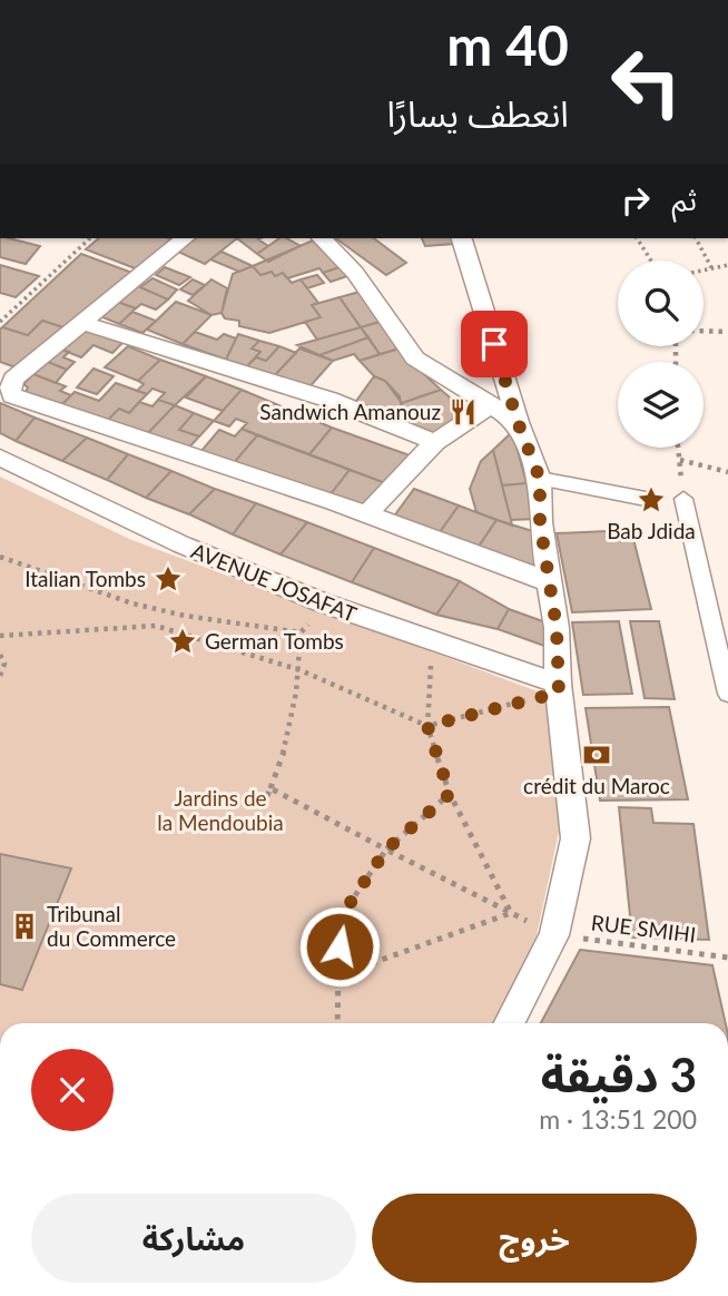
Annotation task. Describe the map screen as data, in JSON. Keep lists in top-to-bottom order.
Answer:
{
  "streets": {
    "street": ["AVENUE JOSAFAT"],
    "path": ["RUE SMIHI"]
  },
  "parks": ["Jardins de la Mendoubia"],
  "places": {
    "restaurant": ["Sandwich Amanouz"],
    "place": ["Bab Jdida", "Italian Tombs", "German Tombs"],
    "bank": ["crédit du Maroc"],
    "building": ["Tribunal du Commerce"]
  },
  "page": {
    "turn": ["40 m", "انعطف يسارًا"],
    "then": "ثم",
    "heading": ["3 دقيقة", "200 m · 13:51"],
    "buttons": ["خروج", "مشاركة"]
  }
}
